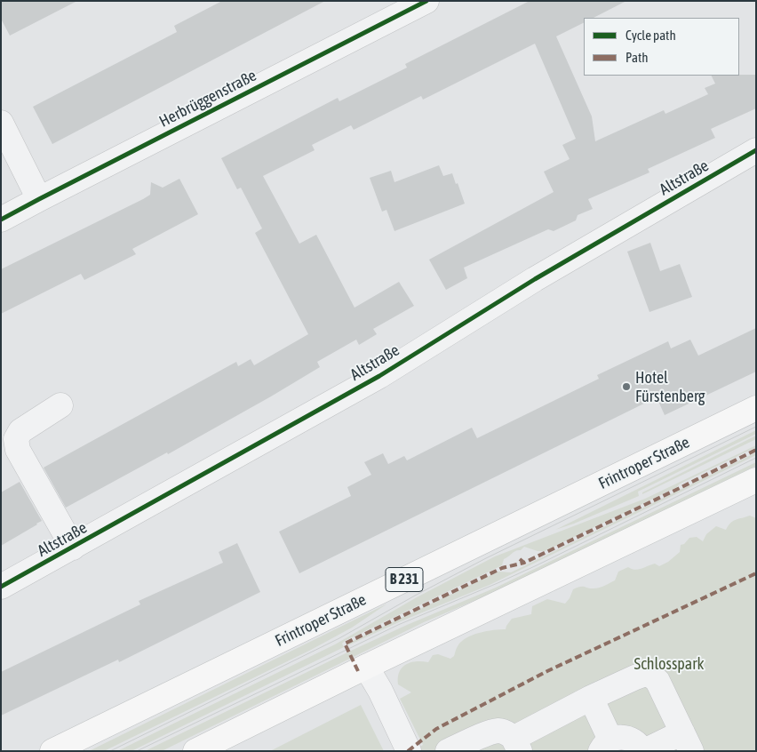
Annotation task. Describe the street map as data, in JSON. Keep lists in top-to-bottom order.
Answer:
{
  "streets": {
    "main road": ["Frintroper Straße", "B 231"],
    "street": ["Herbrüggenstraße", "Altstraße"]
  },
  "parks": ["Schlosspark"],
  "places": ["Hotel Fürstenberg"],
  "legend": ["Cycle path", "Path"]
}
